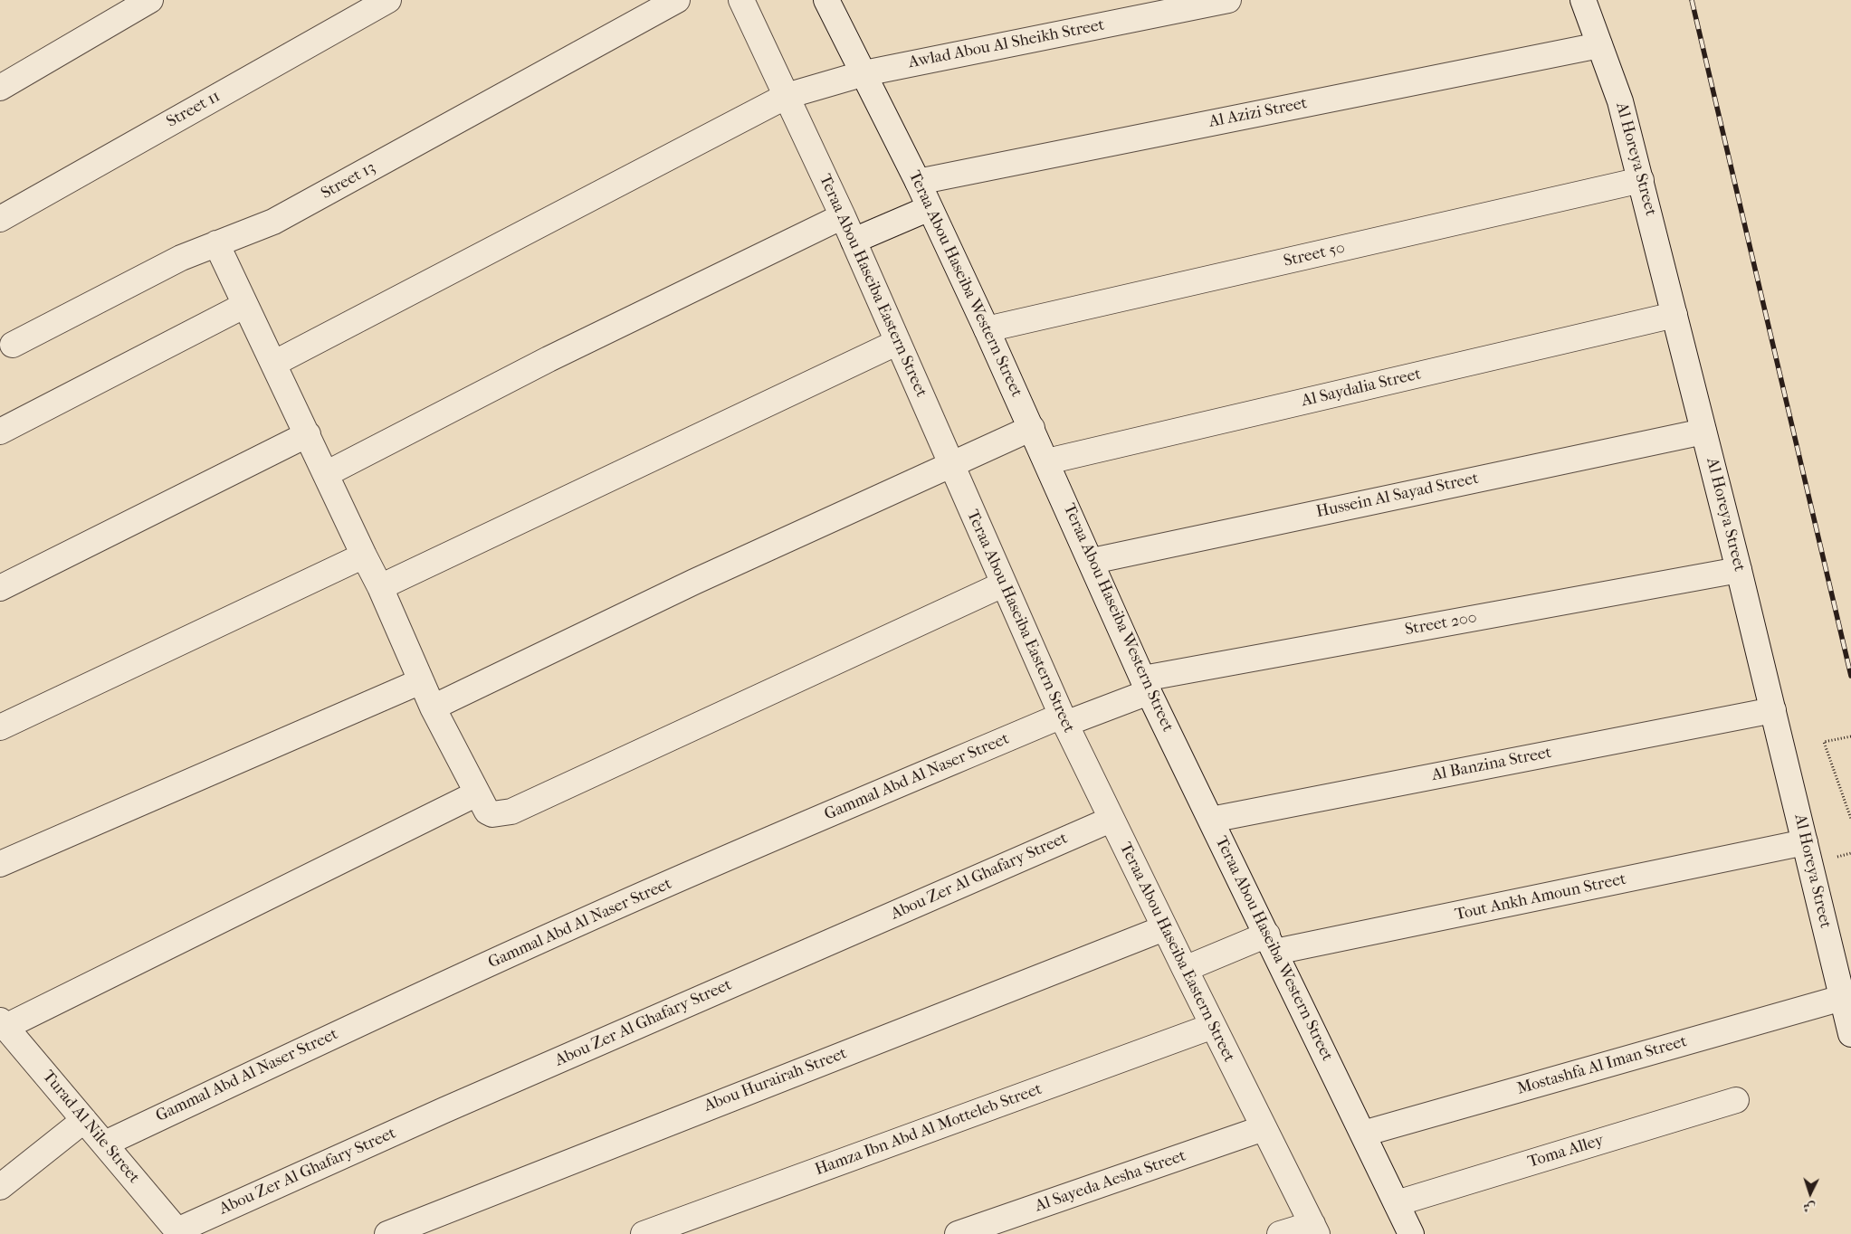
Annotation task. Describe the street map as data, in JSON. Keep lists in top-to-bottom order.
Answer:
{
  "streets": {
    "street": [
      "Awlad Abou Al Sheikh Street",
      "Street 11",
      "Al Azizi Street",
      "Al Horeya Street",
      "Street 13",
      "Street 50",
      "Teraa Abou Haseiba Western Street",
      "Teraa Abou Haseiba Eastern Street",
      "Al Saydalia Street",
      "Hussein Al Sayad Street",
      "Street 200",
      "Al Banzina Street",
      "Gammal Abd Al Naser Street",
      "Abou Zer Al Ghafary Street",
      "Tout Ankh Amoun Street",
      "Mostashfa Al Iman Street",
      "Abou Hurairah Street",
      "Turad Al Nile Street",
      "Hamza Ibn Abd Al Motteleb Street",
      "Toma Alley",
      "Al Sayeda Aesha Street"
    ]
  },
  "crossings": [
    ["Awlad Abou Al Sheikh Street", "Teraa Abou Haseiba Western Street"],
    ["Awlad Abou Al Sheikh Street", "Teraa Abou Haseiba Eastern Street"],
    ["Al Azizi Street", "Al Horeya Street"],
    ["Al Azizi Street", "Teraa Abou Haseiba Western Street"],
    ["Al Horeya Street", "Street 50"],
    ["Al Horeya Street", "Al Saydalia Street"],
    ["Al Horeya Street", "Hussein Al Sayad Street"],
    ["Al Horeya Street", "Street 200"],
    ["Al Horeya Street", "Al Banzina Street"],
    ["Al Horeya Street", "Tout Ankh Amoun Street"],
    ["Al Horeya Street", "Mostashfa Al Iman Street"],
    ["Street 50", "Teraa Abou Haseiba Western Street"],
    ["Teraa Abou Haseiba Western Street", "Al Saydalia Street"],
    ["Teraa Abou Haseiba Western Street", "Hussein Al Sayad Street"],
    ["Teraa Abou Haseiba Western Street", "Street 200"],
    ["Teraa Abou Haseiba Western Street", "Al Banzina Street"],
    ["Teraa Abou Haseiba Western Street", "Tout Ankh Amoun Street"],
    ["Teraa Abou Haseiba Western Street", "Mostashfa Al Iman Street"],
    ["Teraa Abou Haseiba Western Street", "Toma Alley"],
    ["Teraa Abou Haseiba Eastern Street", "Street 200"],
    ["Teraa Abou Haseiba Eastern Street", "Gammal Abd Al Naser Street"],
    ["Teraa Abou Haseiba Eastern Street", "Abou Zer Al Ghafary Street"],
    ["Teraa Abou Haseiba Eastern Street", "Tout Ankh Amoun Street"],
    ["Teraa Abou Haseiba Eastern Street", "Abou Hurairah Street"],
    ["Teraa Abou Haseiba Eastern Street", "Hamza Ibn Abd Al Motteleb Street"],
    ["Teraa Abou Haseiba Eastern Street", "Al Sayeda Aesha Street"],
    ["Street 200", "Gammal Abd Al Naser Street"],
    ["Gammal Abd Al Naser Street", "Turad Al Nile Street"],
    ["Abou Zer Al Ghafary Street", "Turad Al Nile Street"]
  ],
  "north": "bottom"
}
